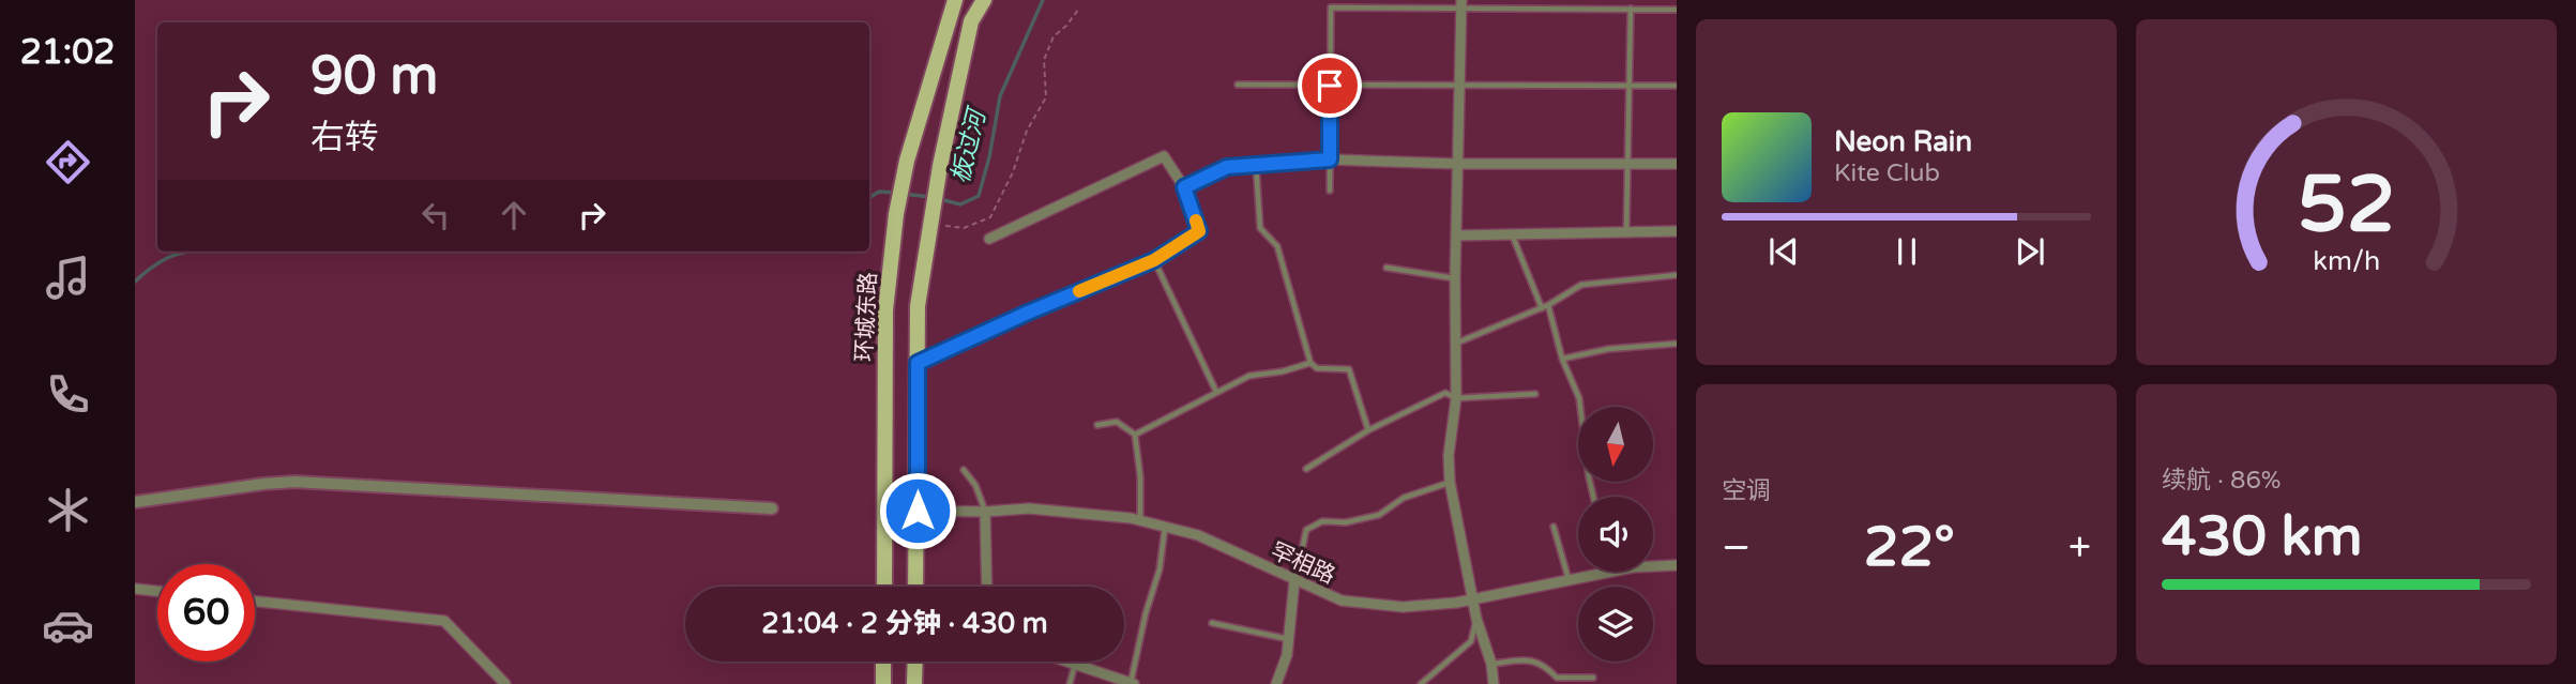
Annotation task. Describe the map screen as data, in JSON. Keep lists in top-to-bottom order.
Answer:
{
  "streets": {
    "main road": ["环城东路"],
    "street": ["罕相路"]
  },
  "water": ["板过河"],
  "north": "bottom",
  "page": {
    "tabs": "21:02",
    "turn": ["90 m", "右转"],
    "song": ["Neon Rain", "Kite Club"],
    "tile": [
      "空调",
      ["续航 · 86%", "430 km"]
    ],
    "heat": ["−", "22°", "+"],
    "limit": "60",
    "trip": "21:04 · 2 分钟 · 430 m",
    "gauge": ["52", "km/h"]
  }
}
